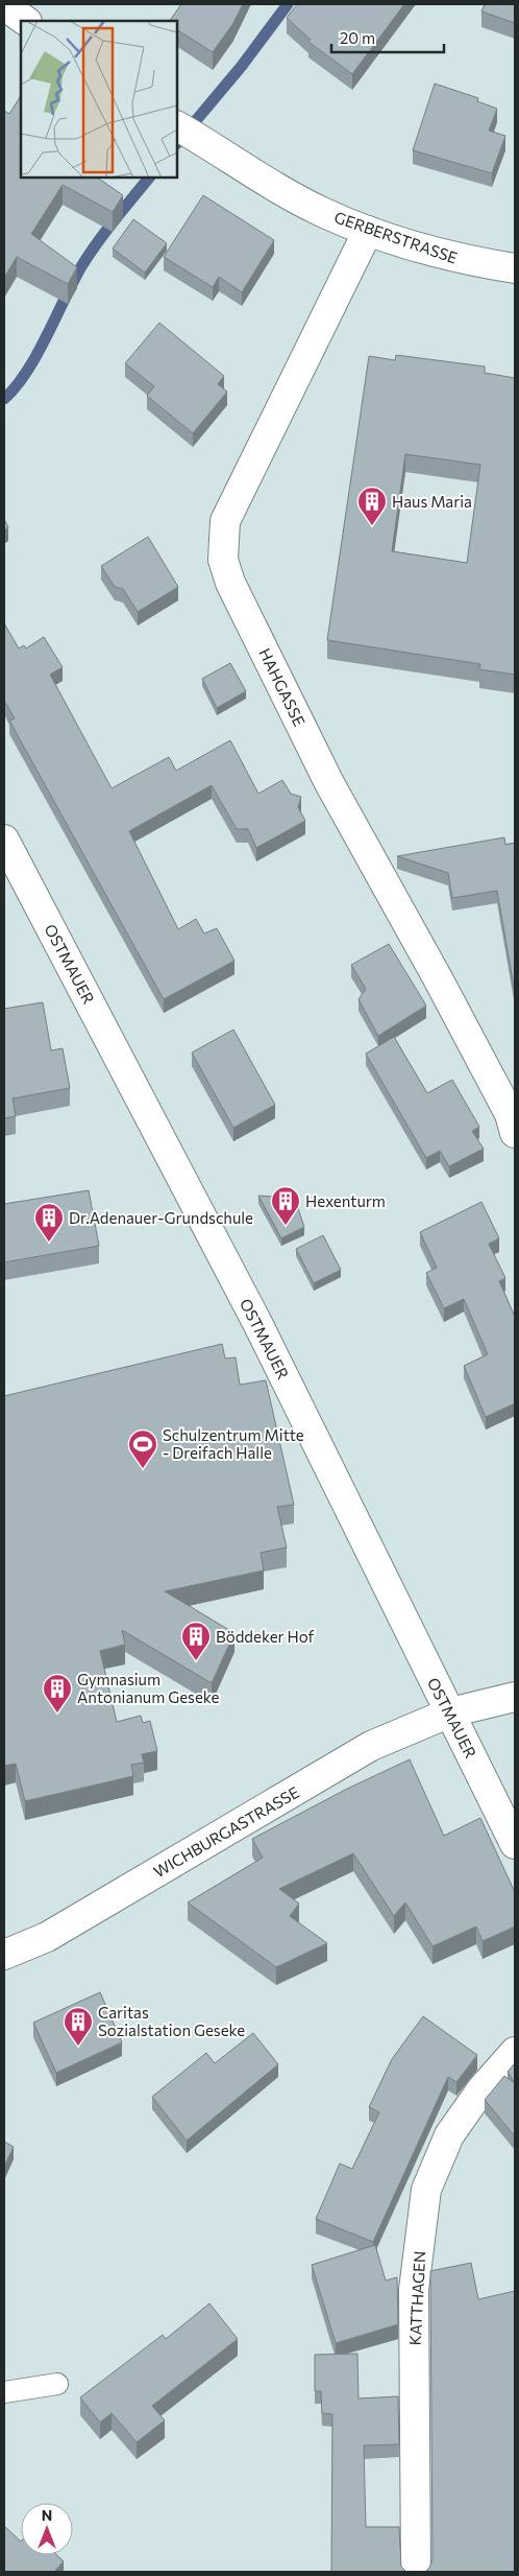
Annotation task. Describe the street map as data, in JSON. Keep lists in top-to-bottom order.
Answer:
{
  "streets": {
    "street": [
      "GERBERSTRASSE",
      "HAHGASSE",
      "OSTMAUER",
      "WICHBURGASTRASSE",
      "KATTHAGEN"
    ]
  },
  "crossings": [
    ["GERBERSTRASSE", "HAHGASSE"],
    ["OSTMAUER", "WICHBURGASTRASSE"]
  ],
  "places": {
    "building": [
      "Haus Maria",
      "Hexenturm",
      "Dr.Adenauer-Grundschule",
      "Böddeker Hof",
      "Gymnasium Antonianum Geseke",
      "Caritas Sozialstation Geseke"
    ],
    "sports": ["Schulzentrum Mitte - Dreifach Halle"]
  },
  "scale_bar": "20 m",
  "north": "top"
}
